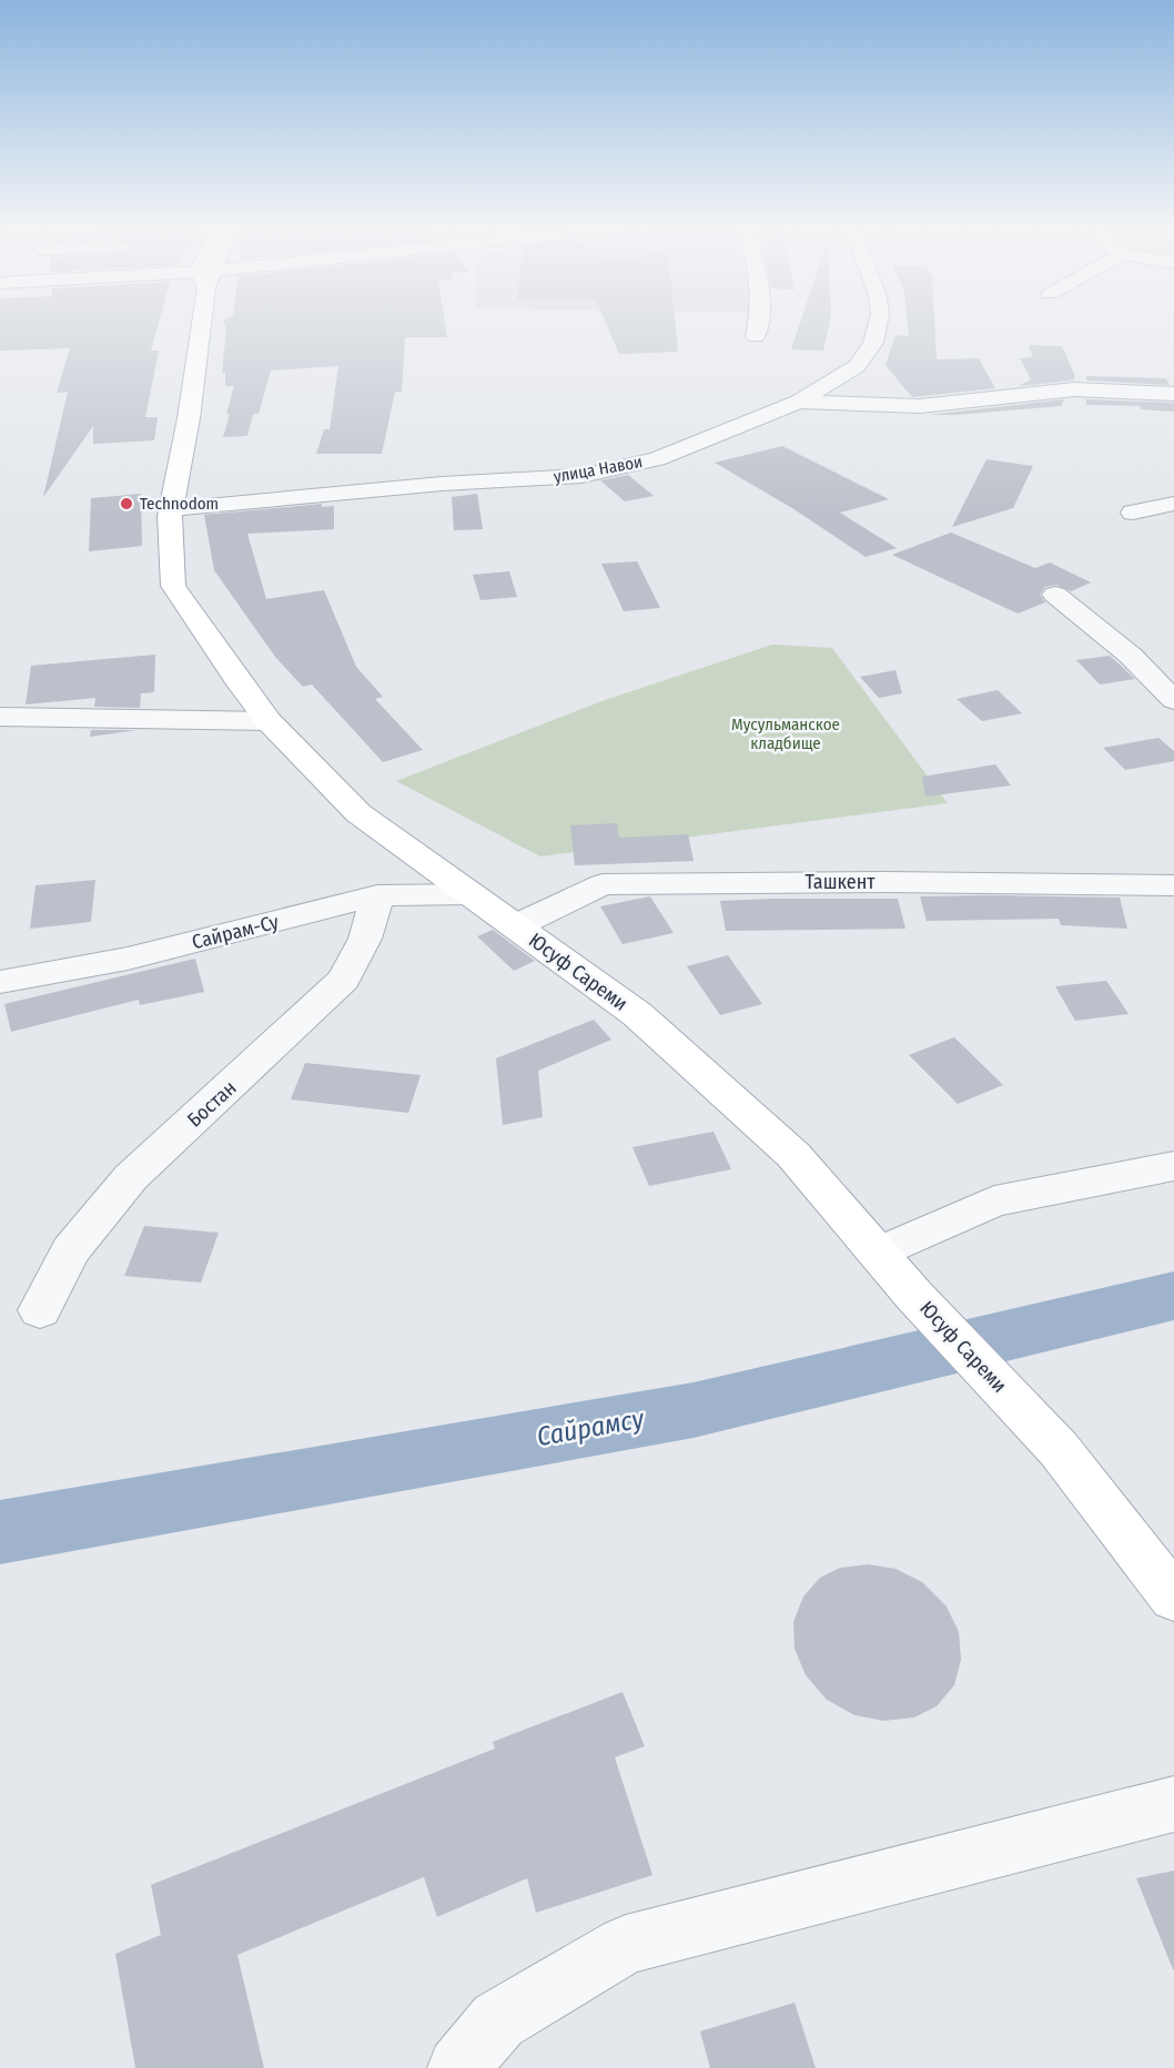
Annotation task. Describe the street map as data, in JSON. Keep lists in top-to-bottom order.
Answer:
{
  "streets": {
    "main road": ["Юсуф Сареми"],
    "street": [
      "улица Навои",
      "Ташкент",
      "Сайрам-Су",
      "Бостан"
    ]
  },
  "crossings": [
    ["улица Навои", "Юсуф Сареми"],
    ["Ташкент", "Юсуф Сареми"],
    ["Сайрам-Су", "Юсуф Сареми"],
    ["Сайрам-Су", "Бостан"]
  ],
  "water": ["Сайрамсу"],
  "parks": ["Мусульманское кладбище"],
  "places": ["Technodom"]
}
